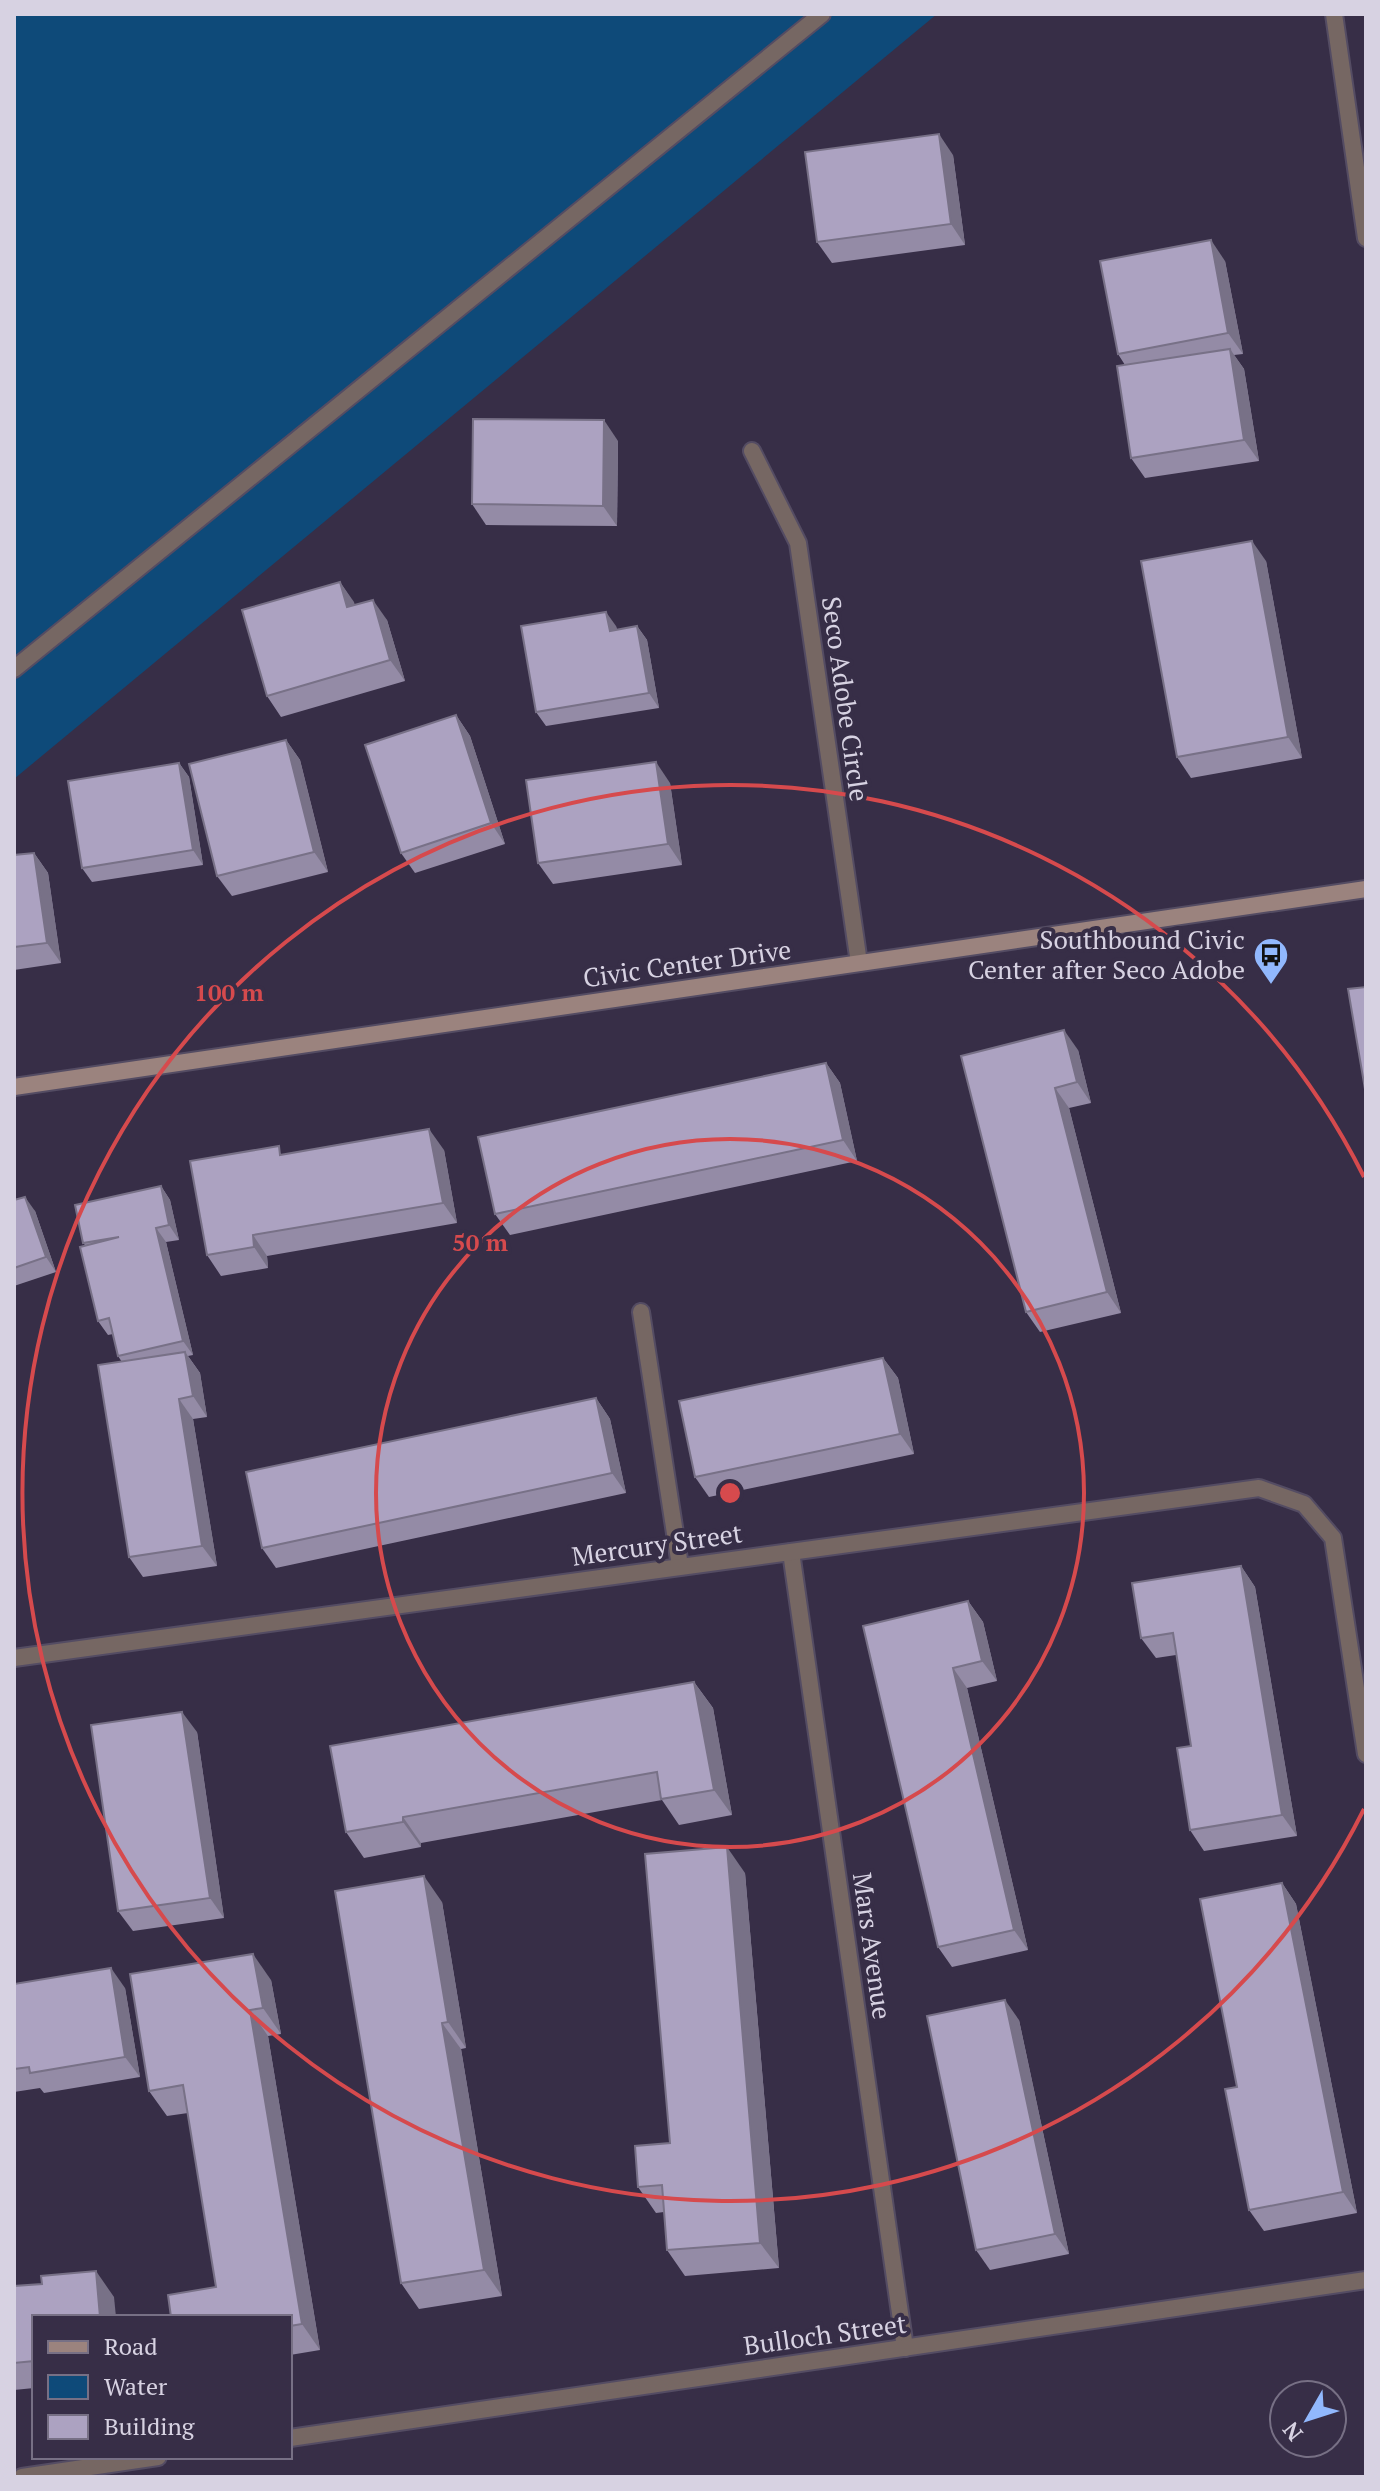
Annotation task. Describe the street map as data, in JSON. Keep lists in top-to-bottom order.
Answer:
{
  "streets": {
    "street": [
      "Seco Adobe Circle",
      "Civic Center Drive",
      "Mercury Street",
      "Mars Avenue",
      "Bulloch Street"
    ]
  },
  "crossings": [
    ["Seco Adobe Circle", "Civic Center Drive"],
    ["Mercury Street", "Mars Avenue"],
    ["Mars Avenue", "Bulloch Street"]
  ],
  "places": {
    "bus stop": ["Southbound Civic Center after Seco Adobe"]
  },
  "legend": ["Road", "Water", "Building"],
  "north": "bottom left",
  "rings": ["100 m", "50 m"]
}
